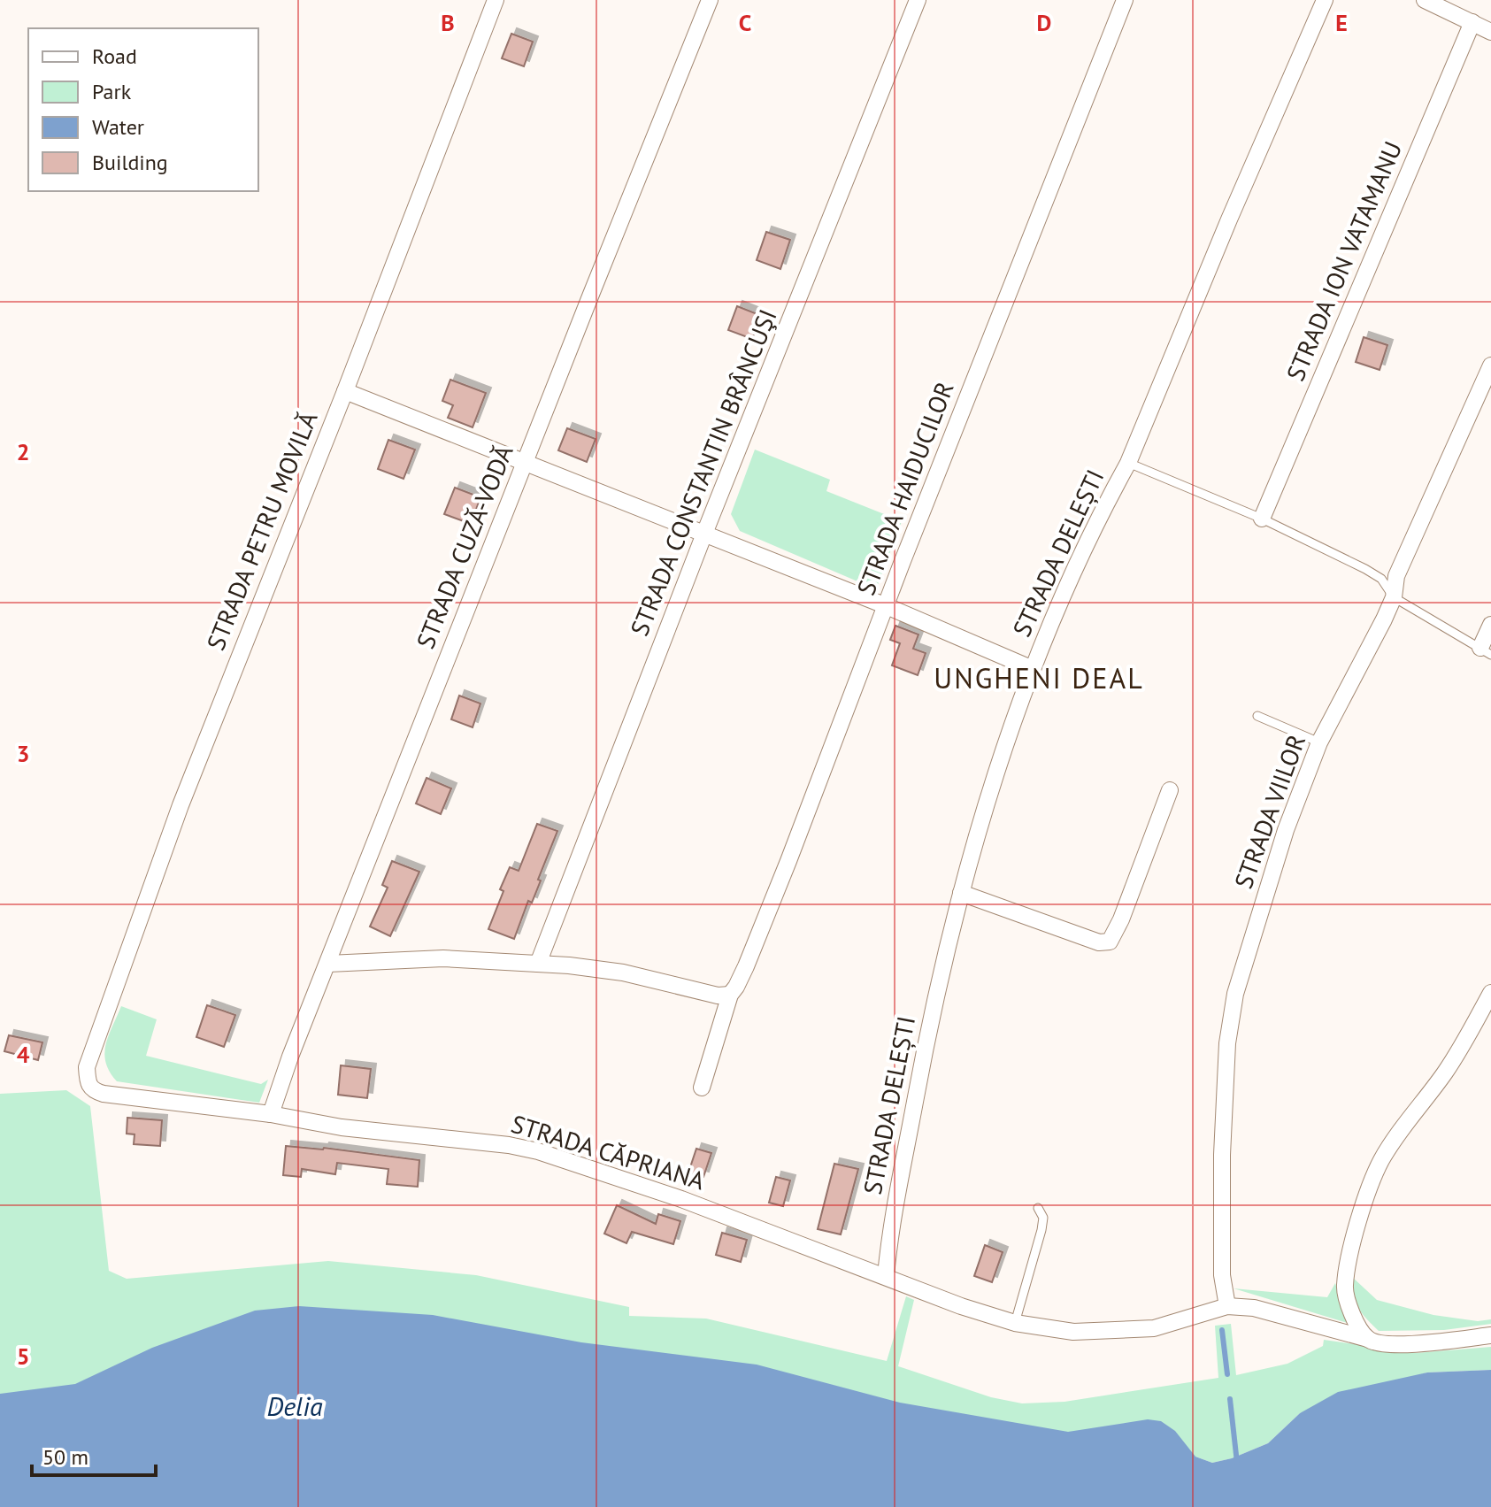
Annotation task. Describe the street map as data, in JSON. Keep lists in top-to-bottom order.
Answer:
{
  "streets": {
    "street": [
      "STRADA ION VATAMANU",
      "STRADA CONSTANTIN BRÂNCUŞI",
      "STRADA HAIDUCILOR",
      "STRADA PETRU MOVILĂ",
      "STRADA CUZĂ-VODĂ",
      "STRADA DELEȘTI",
      "STRADA VIILOR",
      "STRADA CĂPRIANA"
    ]
  },
  "crossings": [
    ["STRADA PETRU MOVILĂ", "STRADA CĂPRIANA"],
    ["STRADA CUZĂ-VODĂ", "STRADA CĂPRIANA"],
    ["STRADA DELEȘTI", "STRADA CĂPRIANA"],
    ["STRADA VIILOR", "STRADA CĂPRIANA"]
  ],
  "districts": ["UNGHENI DEAL"],
  "water": ["Delia"],
  "legend": [
    "Road",
    "Park",
    "Water",
    "Building"
  ],
  "scale_bar": "50 m",
  "grid": {
    "columns": [
      "B",
      "C",
      "D",
      "E"
    ],
    "rows": [
      "2",
      "3",
      "4",
      "5"
    ]
  }
}
